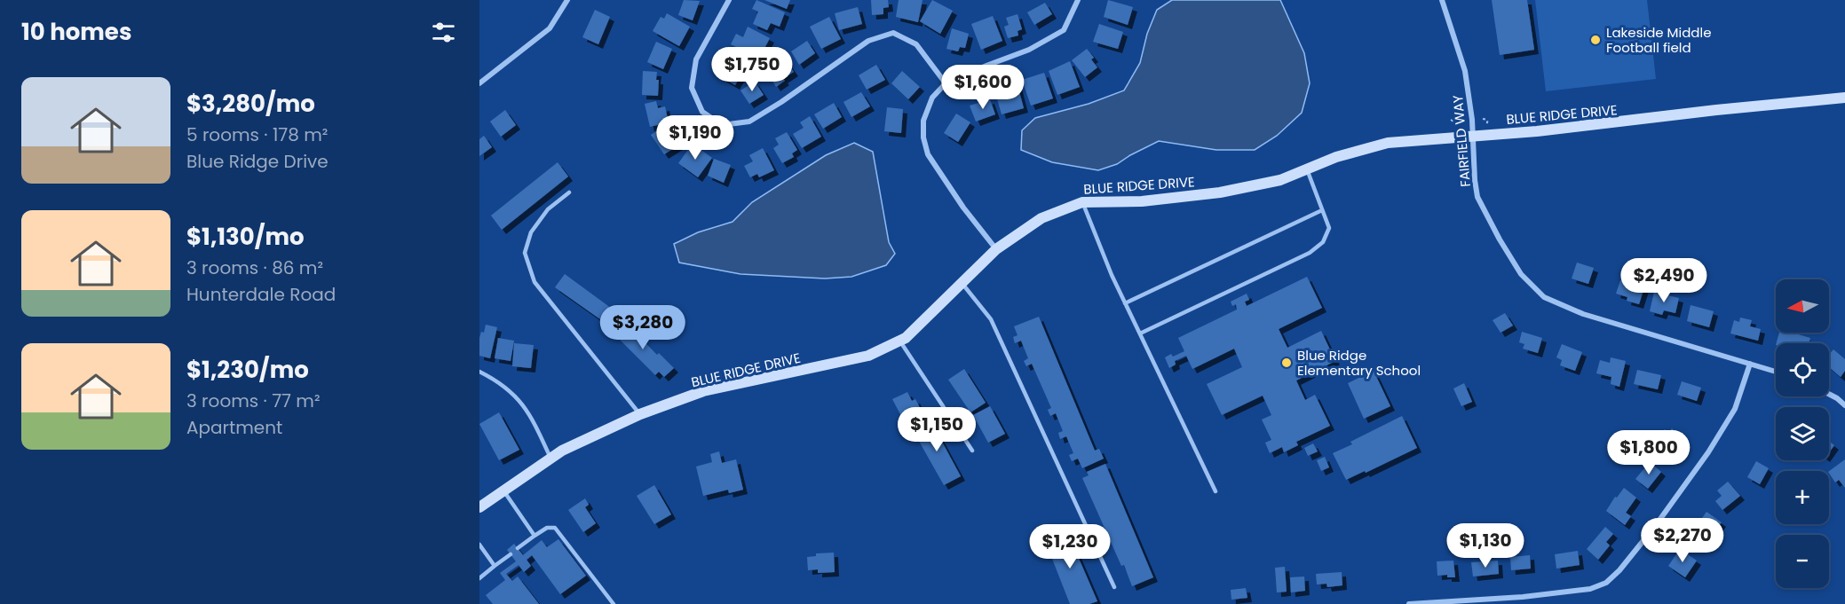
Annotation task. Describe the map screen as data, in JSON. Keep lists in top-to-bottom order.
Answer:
{
  "streets": {
    "street": ["BLUE RIDGE DRIVE", "FAIRFIELD WAY"]
  },
  "crossings": [
    ["BLUE RIDGE DRIVE", "FAIRFIELD WAY"]
  ],
  "places": ["Lakeside Middle Football field", "Blue Ridge Elementary School"],
  "north": "left",
  "page": {
    "heading": "10 homes",
    "price": [
      "$1,750",
      "$1,600",
      "$1,190",
      "$2,490",
      "$3,280",
      "$1,150",
      "$1,800",
      "$2,270",
      "$1,130",
      "$1,230"
    ],
    "list": [
      {
        "name": "$3,280/mo",
        "note": "5 rooms · 178 m² · Blue Ridge Drive"
      },
      {
        "name": "$1,130/mo",
        "note": "3 rooms · 86 m² · Hunterdale Road"
      },
      {
        "name": "$1,230/mo",
        "note": "3 rooms · 77 m² · Apartment"
      }
    ],
    "map_buttons": ["+", "−"]
  }
}
